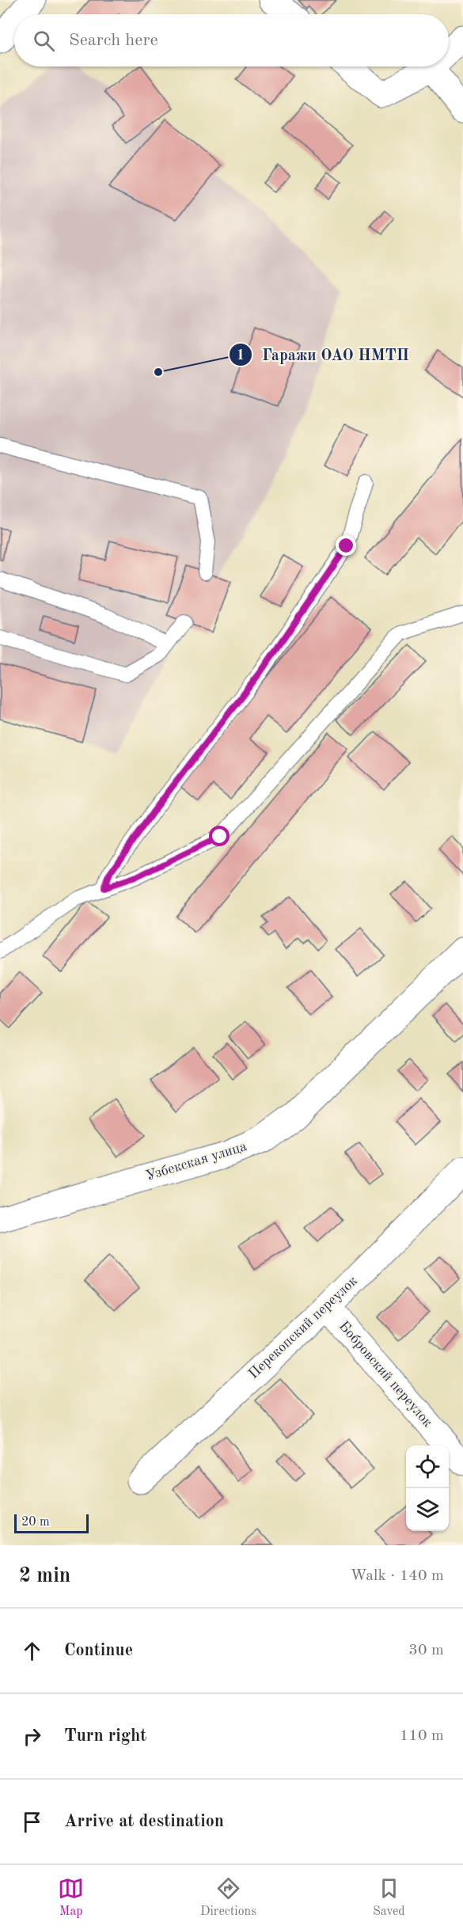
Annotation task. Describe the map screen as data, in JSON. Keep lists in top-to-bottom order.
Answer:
{
  "streets": {
    "street": ["Узбекская улица", "Перекопский переулок", "Бобровский переулок"]
  },
  "crossings": [
    ["Перекопский переулок", "Бобровский переулок"]
  ],
  "places": ["Гаражи ОАО НМТП"],
  "scale_bar": "20 m",
  "page": {
    "search": "Search here",
    "scale": "20 m",
    "heading": ["2 min", "Walk · 140 m"],
    "list": [
      ["Continue", "30 m"],
      ["Turn right", "110 m"],
      "Arrive at destination"
    ],
    "nav": ["Map", "Directions", "Saved"]
  }
}
